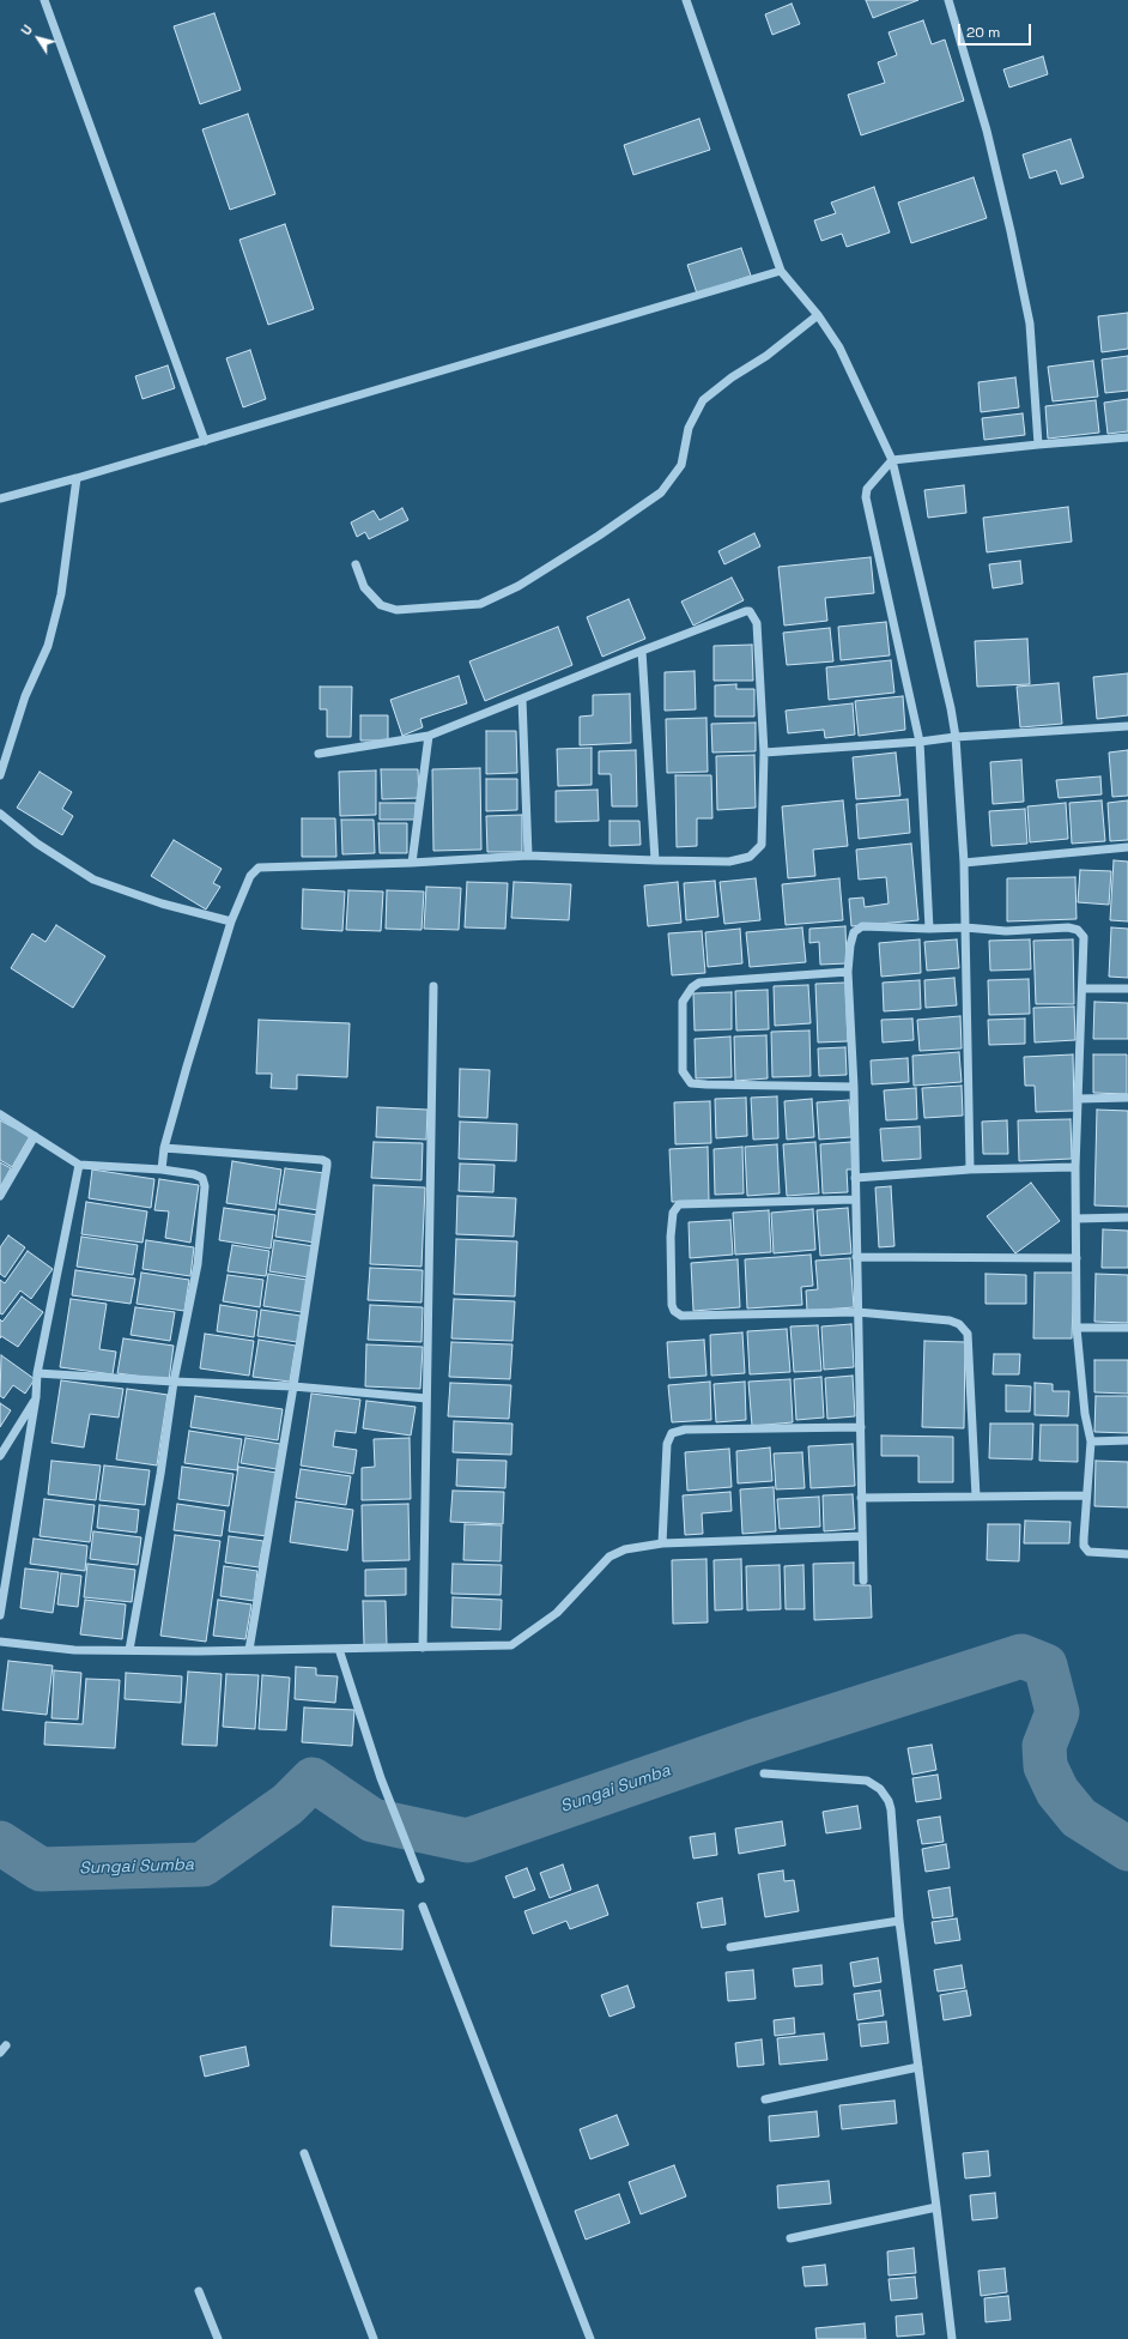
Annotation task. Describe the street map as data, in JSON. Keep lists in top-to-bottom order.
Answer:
{
  "water": ["Sungai Sumba"],
  "scale_bar": "20 m",
  "north": "top left"
}
